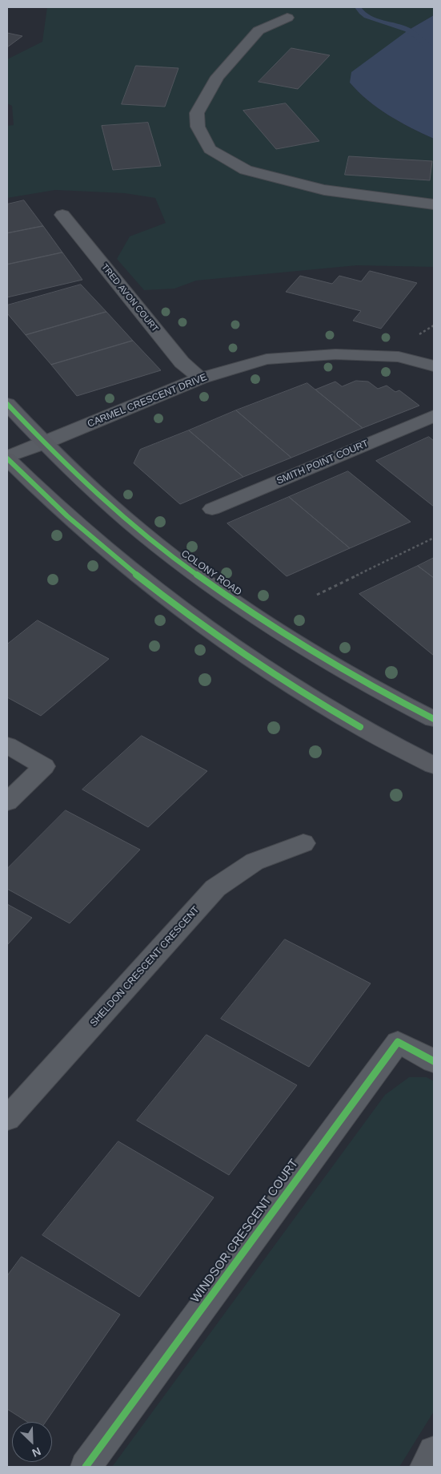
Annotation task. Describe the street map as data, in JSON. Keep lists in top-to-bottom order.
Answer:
{
  "streets": {
    "main road": ["COLONY ROAD"],
    "street": [
      "TRED AVON COURT",
      "CARMEL CRESCENT DRIVE",
      "SMITH POINT COURT",
      "SHELDON CRESCENT CRESCENT",
      "WINDSOR CRESCENT COURT"
    ]
  },
  "crossings": [
    ["TRED AVON COURT", "CARMEL CRESCENT DRIVE"],
    ["CARMEL CRESCENT DRIVE", "COLONY ROAD"]
  ],
  "north": "bottom right"
}
